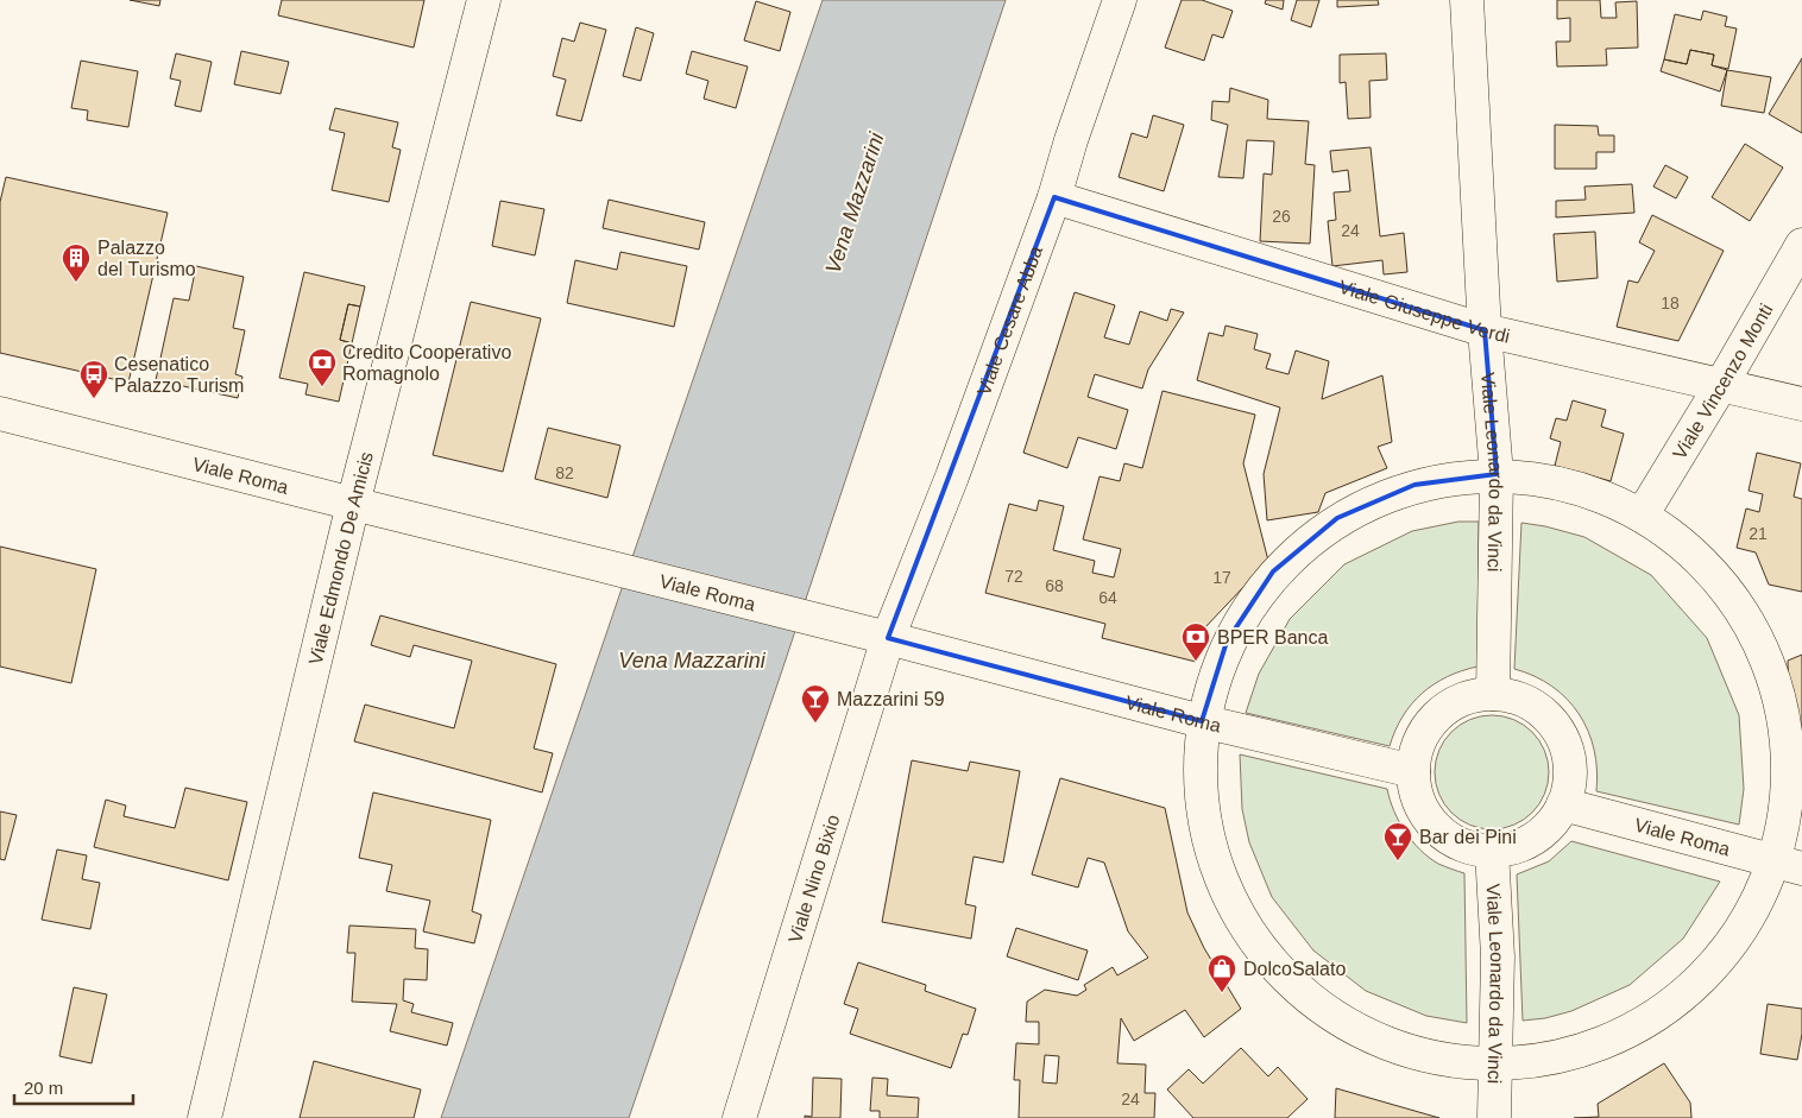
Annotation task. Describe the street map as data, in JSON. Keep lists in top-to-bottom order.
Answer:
{
  "streets": {
    "street": [
      "Viale Giuseppe Verdi",
      "Viale Cesare Abba",
      "Viale Vincenzo Monti",
      "Viale Leonardo da Vinci",
      "Viale Roma",
      "Viale Edmondo De Amicis",
      "Viale Nino Bixio"
    ]
  },
  "crossings": [
    ["Viale Giuseppe Verdi", "Viale Cesare Abba"],
    ["Viale Giuseppe Verdi", "Viale Vincenzo Monti"],
    ["Viale Giuseppe Verdi", "Viale Leonardo da Vinci"],
    ["Viale Cesare Abba", "Viale Roma"],
    ["Viale Cesare Abba", "Viale Nino Bixio"],
    ["Viale Leonardo da Vinci", "Viale Roma"],
    ["Viale Roma", "Viale Edmondo De Amicis"],
    ["Viale Roma", "Viale Nino Bixio"]
  ],
  "water": ["Vena Mazzarini"],
  "places": {
    "building": ["Palazzo del Turismo"],
    "bank": ["Credito Cooperativo Romagnolo", "BPER Banca"],
    "bus stop": ["Cesenatico Palazzo Turism"],
    "bar": ["Mazzarini 59", "Bar dei Pini"],
    "shop": ["DolcoSalato"]
  },
  "house_numbers": [
    "26",
    "24",
    "18",
    "82",
    "21",
    "72",
    "17",
    "68",
    "64",
    "24"
  ],
  "scale_bar": "20 m"
}
